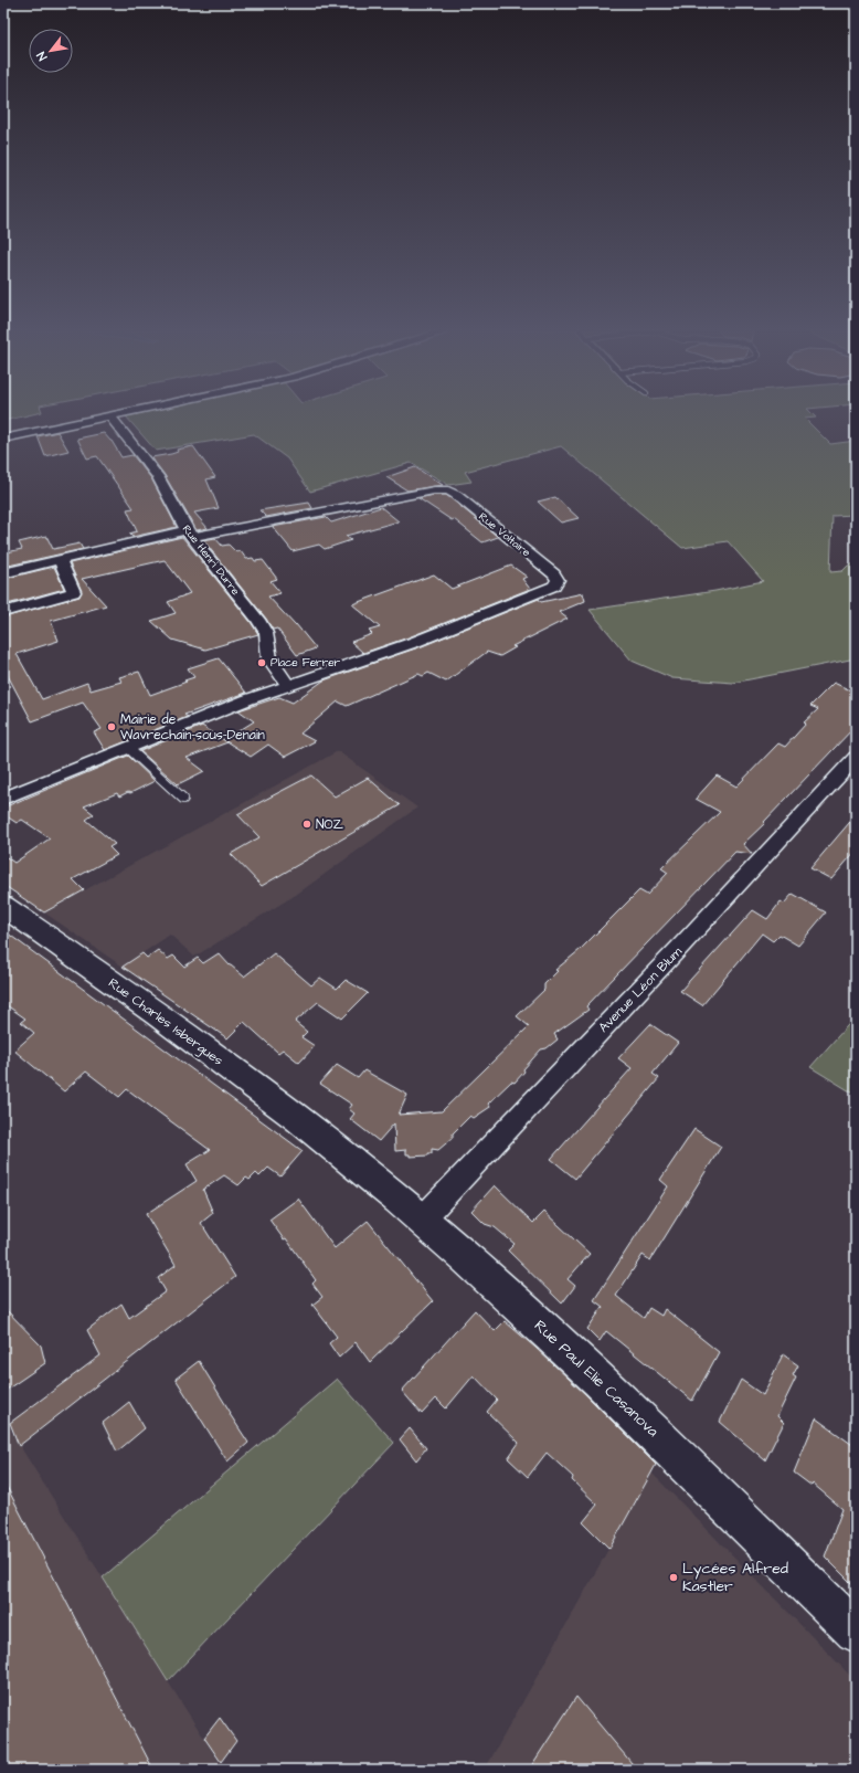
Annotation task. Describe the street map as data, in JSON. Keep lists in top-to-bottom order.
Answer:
{
  "streets": {
    "main road": ["Rue Charles Isbergues", "Rue Paul Elie Casanova"],
    "street": ["Rue Voltaire", "Rue Henri Durre", "Avenue Léon Blum"]
  },
  "crossings": [
    ["Rue Voltaire", "Rue Henri Durre"],
    ["Avenue Léon Blum", "Rue Paul Elie Casanova"],
    ["Rue Charles Isbergues", "Rue Paul Elie Casanova"]
  ],
  "places": [
    "Place Ferrer",
    "Mairie de Wavrechain-sous-Denain",
    "NOZ",
    "Lycées Alfred Kastler"
  ],
  "north": "bottom left"
}
